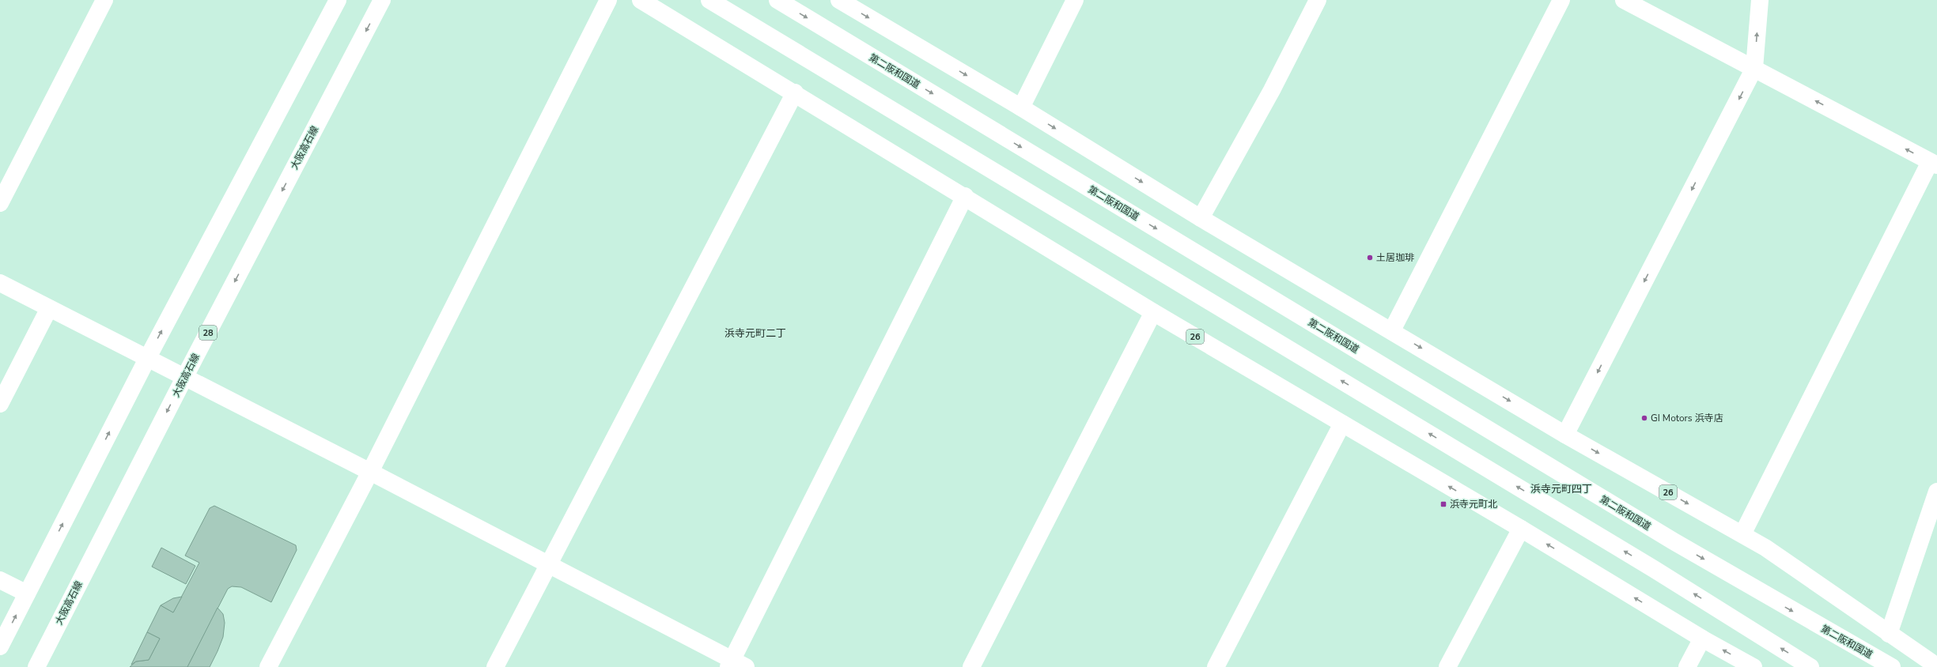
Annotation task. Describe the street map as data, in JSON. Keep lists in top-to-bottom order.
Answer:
{
  "streets": {
    "main road": [
      "第二阪和国道",
      "大阪高石線",
      "28",
      "26"
    ]
  },
  "districts": ["浜寺元町二丁", "浜寺元町四丁"],
  "places": {
    "other": ["土居珈琲", "GI Motors 浜寺店"],
    "transit": ["浜寺元町北"]
  }
}
